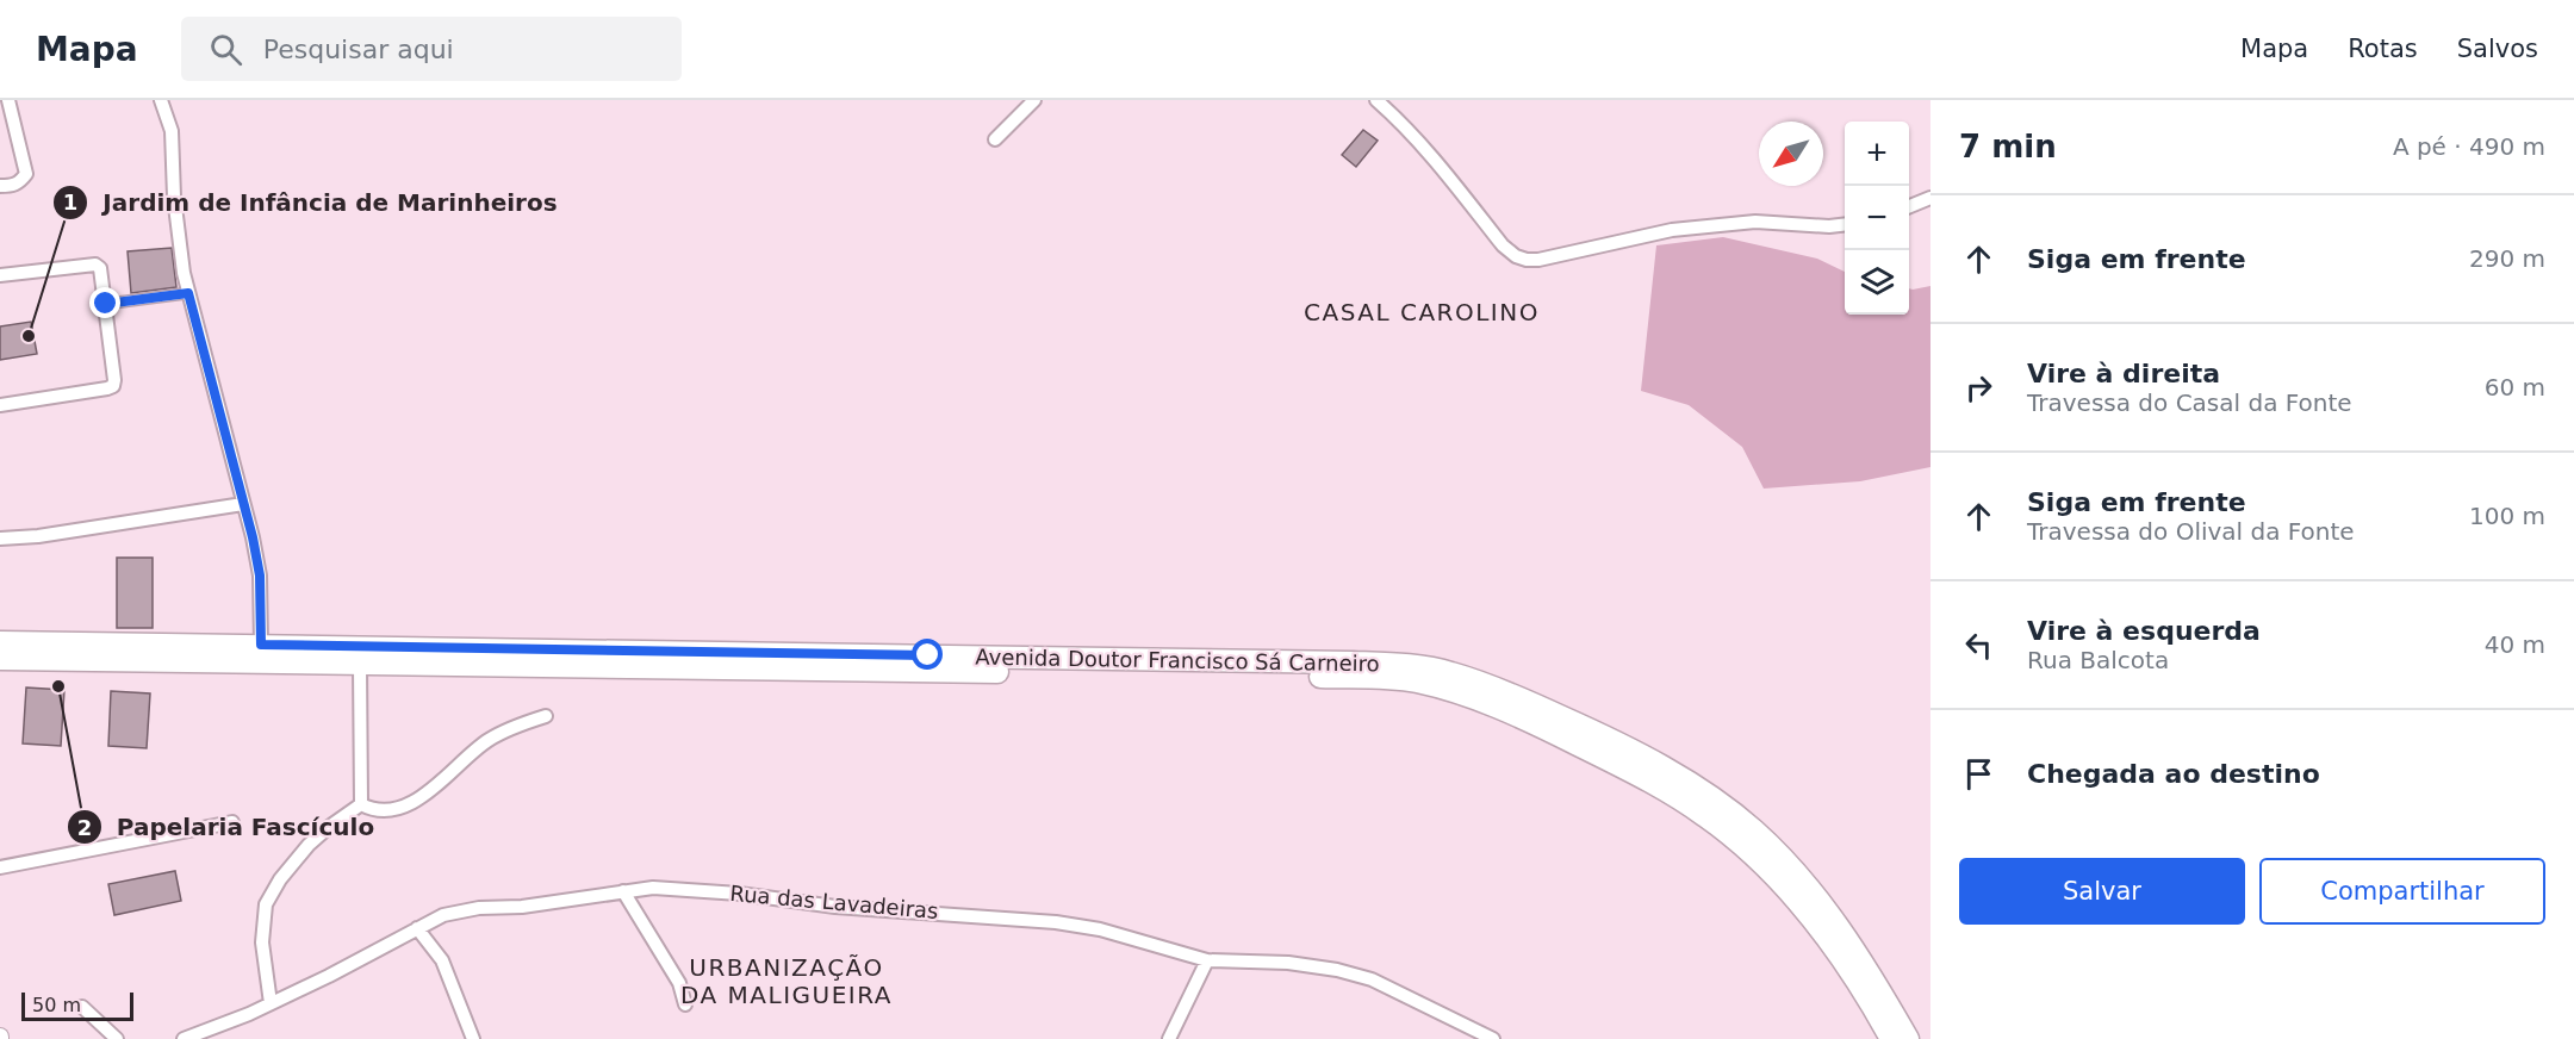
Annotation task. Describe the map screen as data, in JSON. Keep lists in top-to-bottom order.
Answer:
{
  "streets": {
    "main road": ["Avenida Doutor Francisco Sá Carneiro"],
    "street": ["Rua das Lavadeiras"]
  },
  "districts": ["CASAL CAROLINO", "URBANIZAÇÃO DA MALIGUEIRA"],
  "places": ["Jardim de Infância de Marinheiros", "Papelaria Fascículo"],
  "scale_bar": "50 m",
  "north": "bottom left",
  "page": {
    "header": "Mapa",
    "search": "Pesquisar aqui",
    "nav": ["Mapa", "Rotas", "Salvos"],
    "heading": ["7 min", "A pé · 490 m"],
    "map_buttons": ["+", "−"],
    "list": [
      ["Siga em frente", "290 m"],
      ["Vire à direita", "Travessa do Casal da Fonte", "60 m"],
      ["Siga em frente", "Travessa do Olival da Fonte", "100 m"],
      ["Vire à esquerda", "Rua Balcota", "40 m"],
      "Chegada ao destino"
    ],
    "buttons": ["Salvar", "Compartilhar"],
    "scale": "50 m"
  }
}
